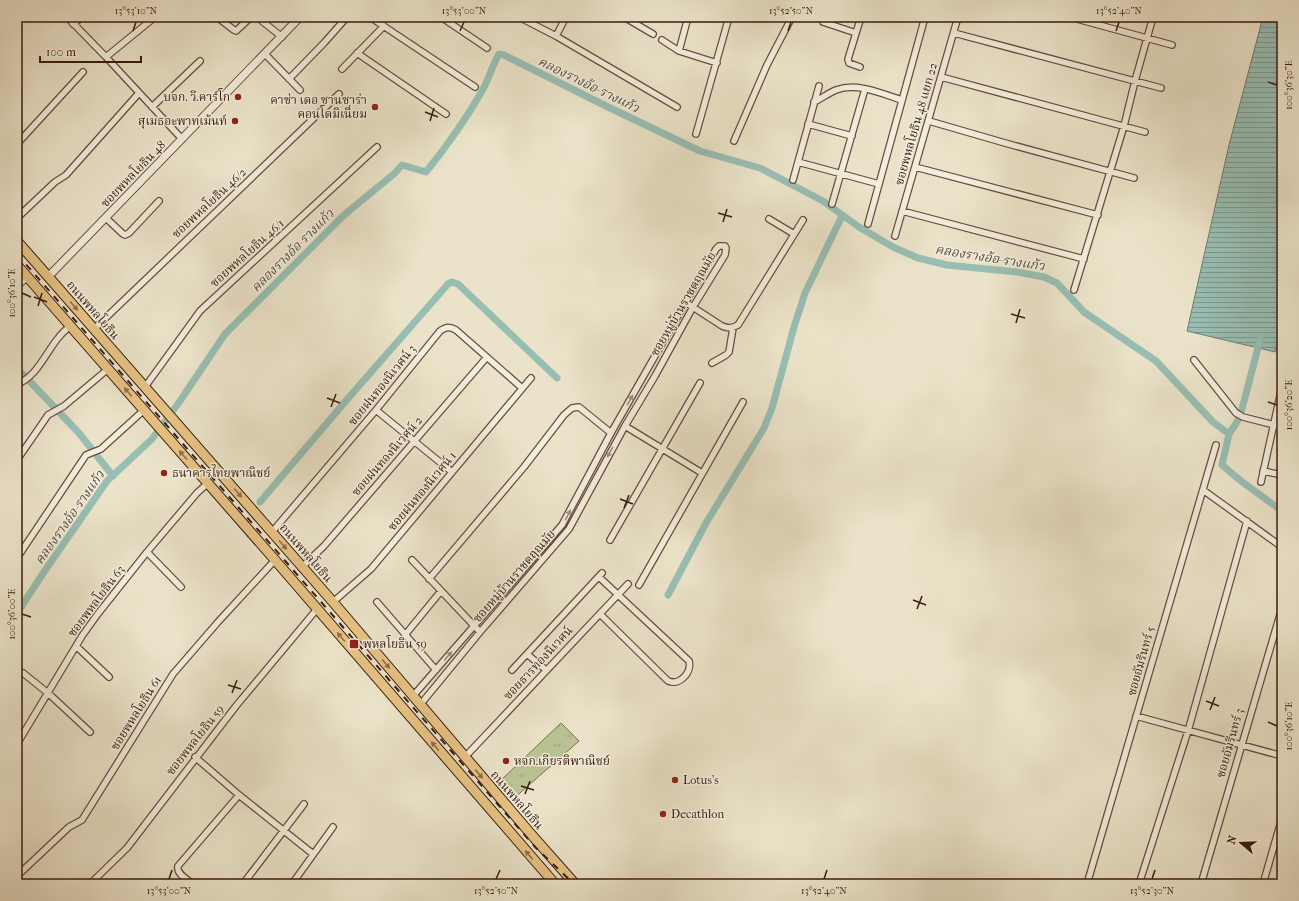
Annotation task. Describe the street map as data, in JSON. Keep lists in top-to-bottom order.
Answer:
{
  "streets": {
    "main road": ["ถนนพหลโยธิน"],
    "street": [
      "ซอยพหลโยธิน 48 แยก 22",
      "ซอยพหลโยธิน 48",
      "ซอยพหลโยธิน 46/2",
      "ซอยพหลโยธิน 46/1",
      "ซอยหมู่บ้านราชตฤณมัย",
      "ซอยฝนทองนิเวศน์ 3",
      "ซอยฝนทองนิเวศน์ 2",
      "ซอยฝนทองนิเวศน์ 1",
      "ซอยพหลโยธิน 63",
      "ซอยอัมรินทร์ 5",
      "ซอยธารทองนิเวศน์",
      "ซอยพหลโยธิน 61",
      "ซอยพหลโยธิน 59",
      "ซอยอัมรินทร์ 3"
    ]
  },
  "crossings": [
    ["ซอยพหลโยธิน 48", "ถนนพหลโยธิน"],
    ["ซอยพหลโยธิน 46/2", "ถนนพหลโยธิน"],
    ["ซอยพหลโยธิน 46/1", "ถนนพหลโยธิน"],
    ["ซอยหมู่บ้านราชตฤณมัย", "ถนนพหลโยธิน"],
    ["ถนนพหลโยธิน", "ซอยฝนทองนิเวศน์ 3"],
    ["ถนนพหลโยธิน", "ซอยฝนทองนิเวศน์ 2"],
    ["ถนนพหลโยธิน", "ซอยฝนทองนิเวศน์ 1"],
    ["ถนนพหลโยธิน", "ซอยธารทองนิเวศน์"],
    ["ซอยฝนทองนิเวศน์ 3", "ซอยฝนทองนิเวศน์ 2"],
    ["ซอยฝนทองนิเวศน์ 3", "ซอยฝนทองนิเวศน์ 1"]
  ],
  "water": ["คลองรางอ้อ-รางแก้ว"],
  "places": {
    "other": [
      "บจก. วี.คาร์โก",
      "คาซ่า เดอ ซานซาร่า คอนโดมิเนี่ยม",
      "สุเมธอะพาทเม้นท์",
      "ธนาคารไทยพาณิชย์",
      "หจก.เกียรติพาณิชย์",
      "Lotus's",
      "Decathlon"
    ],
    "transit": ["พหลโยธิน 59"]
  },
  "scale_bar": "100 m",
  "north": "left",
  "coordinates": [
    "13°53'10\"N",
    "13°53'00\"N",
    "13°52'50\"N",
    "13°52'40\"N",
    "100°36'30\"E",
    "100°36'10\"E",
    "100°36'20\"E",
    "100°36'00\"E",
    "13°52'30\"N"
  ]
}
